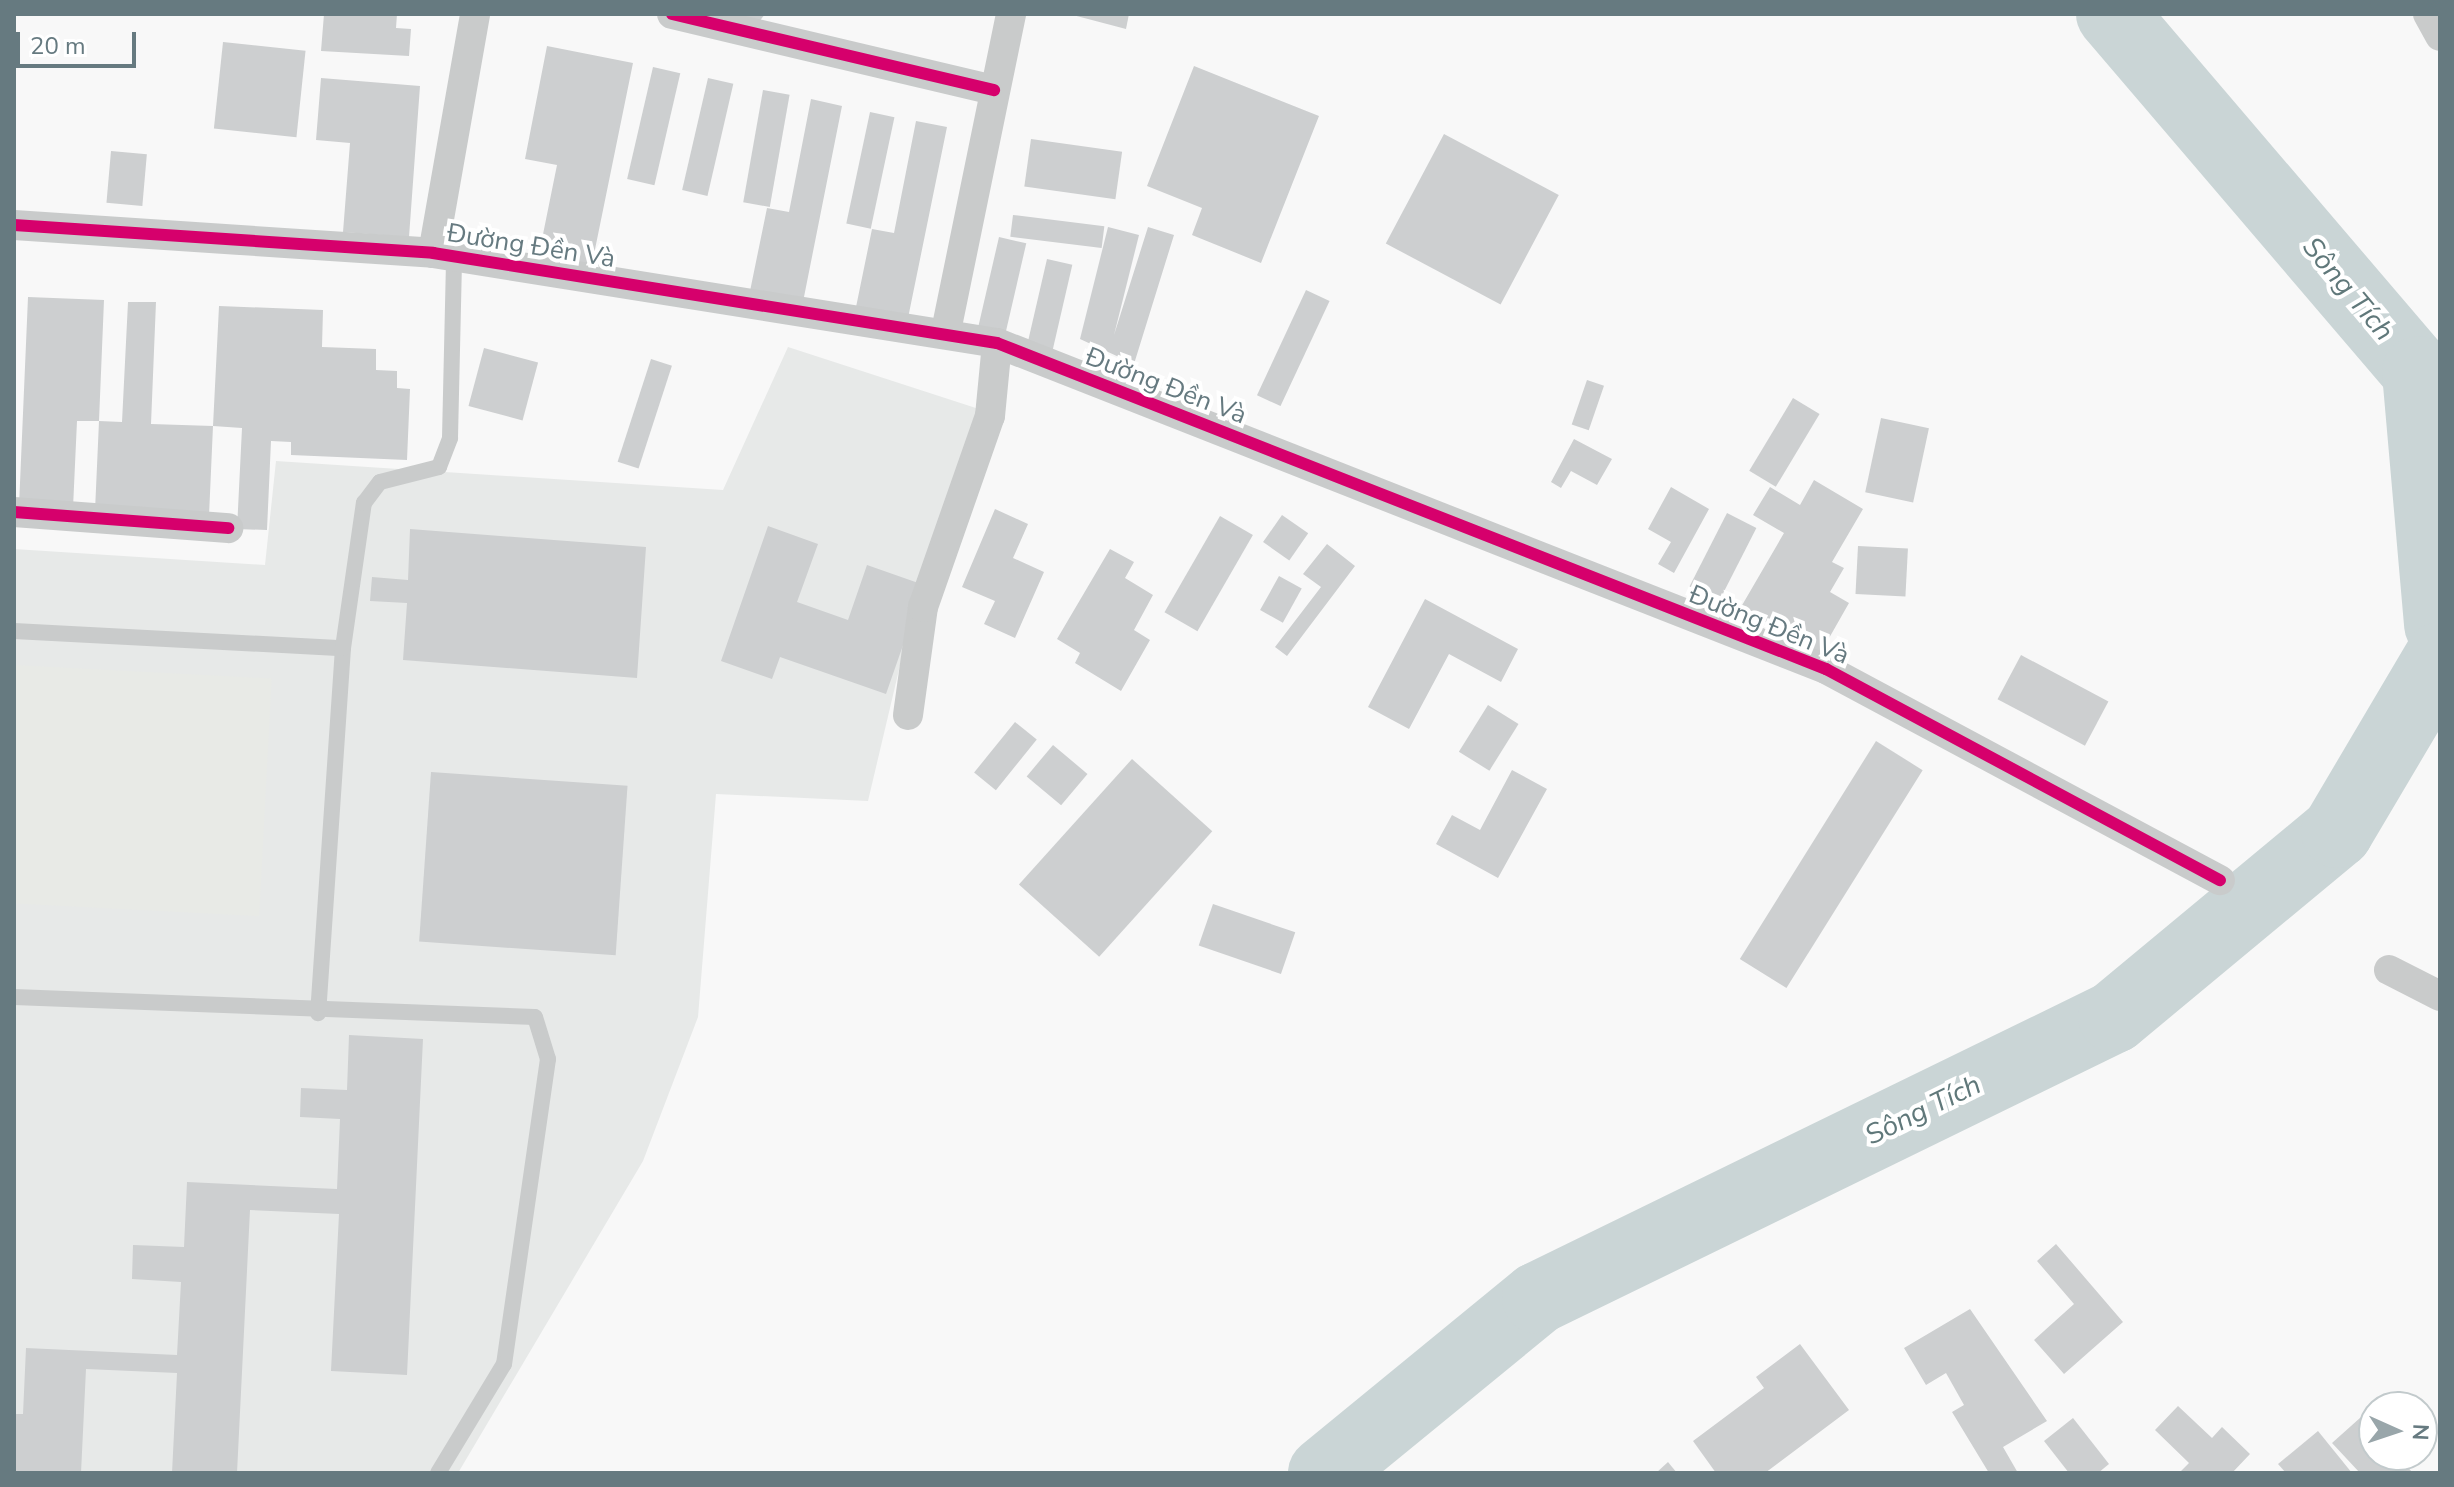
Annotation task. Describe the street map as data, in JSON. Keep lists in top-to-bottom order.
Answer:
{
  "streets": {
    "street": ["Đường Đền Và"]
  },
  "water": ["Sông Tích"],
  "scale_bar": "20 m",
  "north": "right"
}
